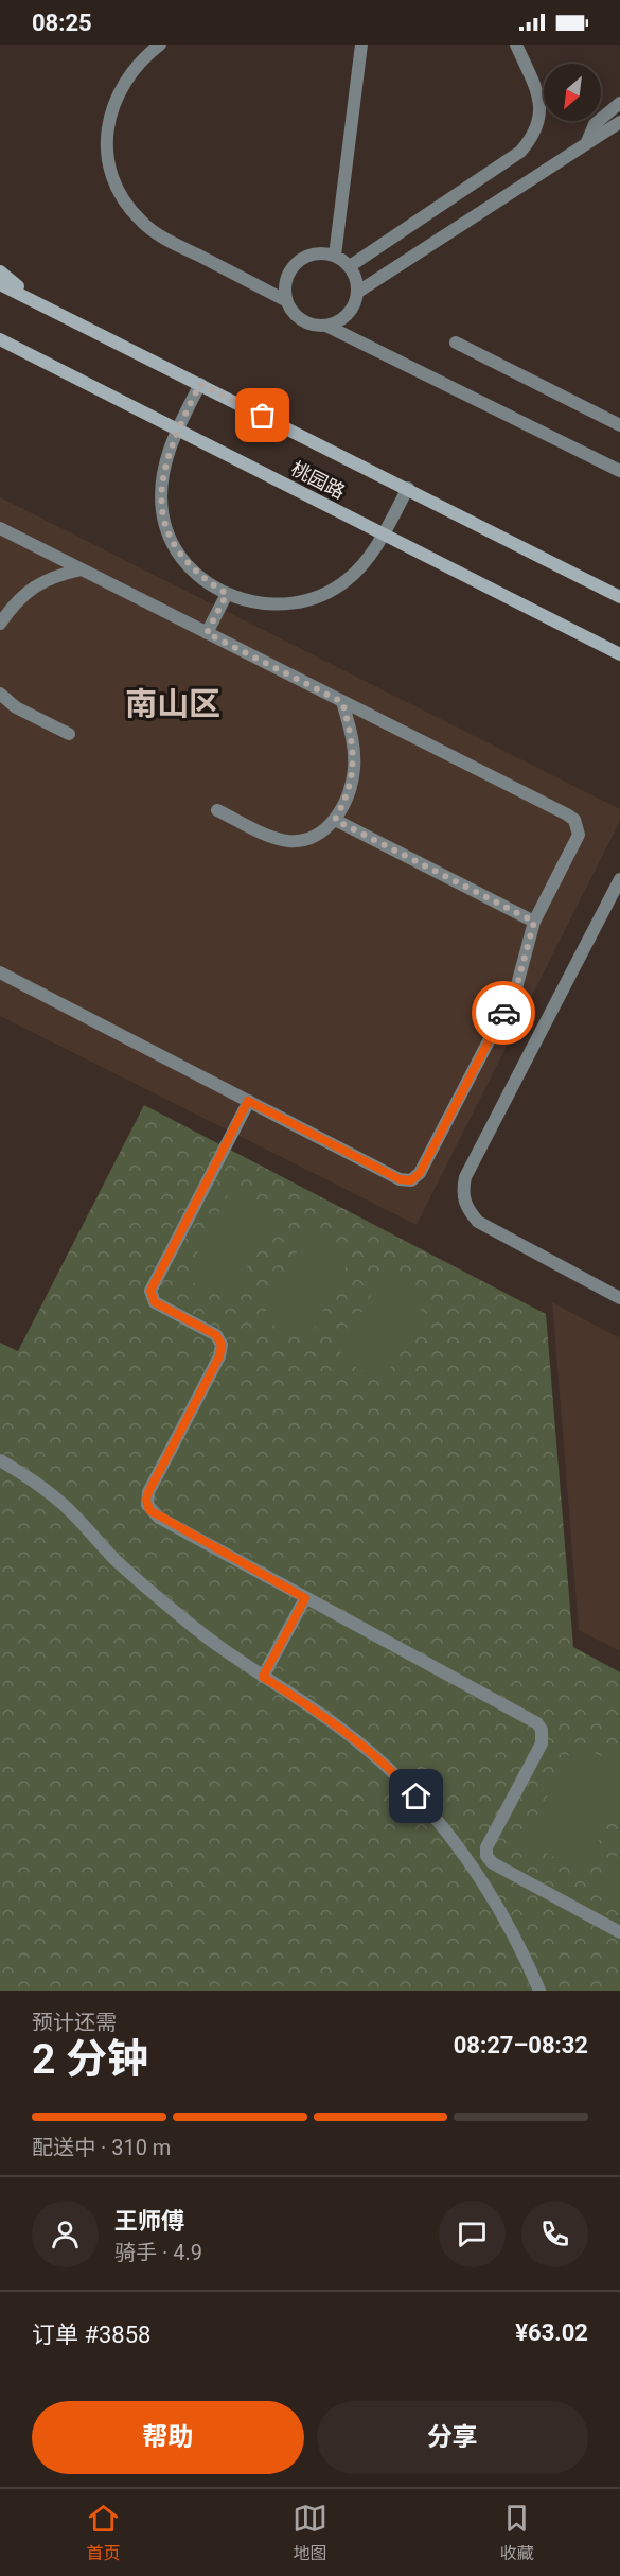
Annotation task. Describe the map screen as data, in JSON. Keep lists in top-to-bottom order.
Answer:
{
  "streets": {
    "main road": ["桃园路"]
  },
  "districts": ["南山区"],
  "north": "bottom left",
  "page": {
    "status": "08:25",
    "heading": ["2 分钟", "预计还需", "08:27–08:32"],
    "panel": [
      "王师傅",
      "骑手 · 4.9",
      "订单 #3858",
      "¥63.02"
    ],
    "bar": "配送中 · 310 m",
    "buttons": ["帮助", "分享"],
    "tabs": ["首页", "地图", "收藏"]
  }
}
